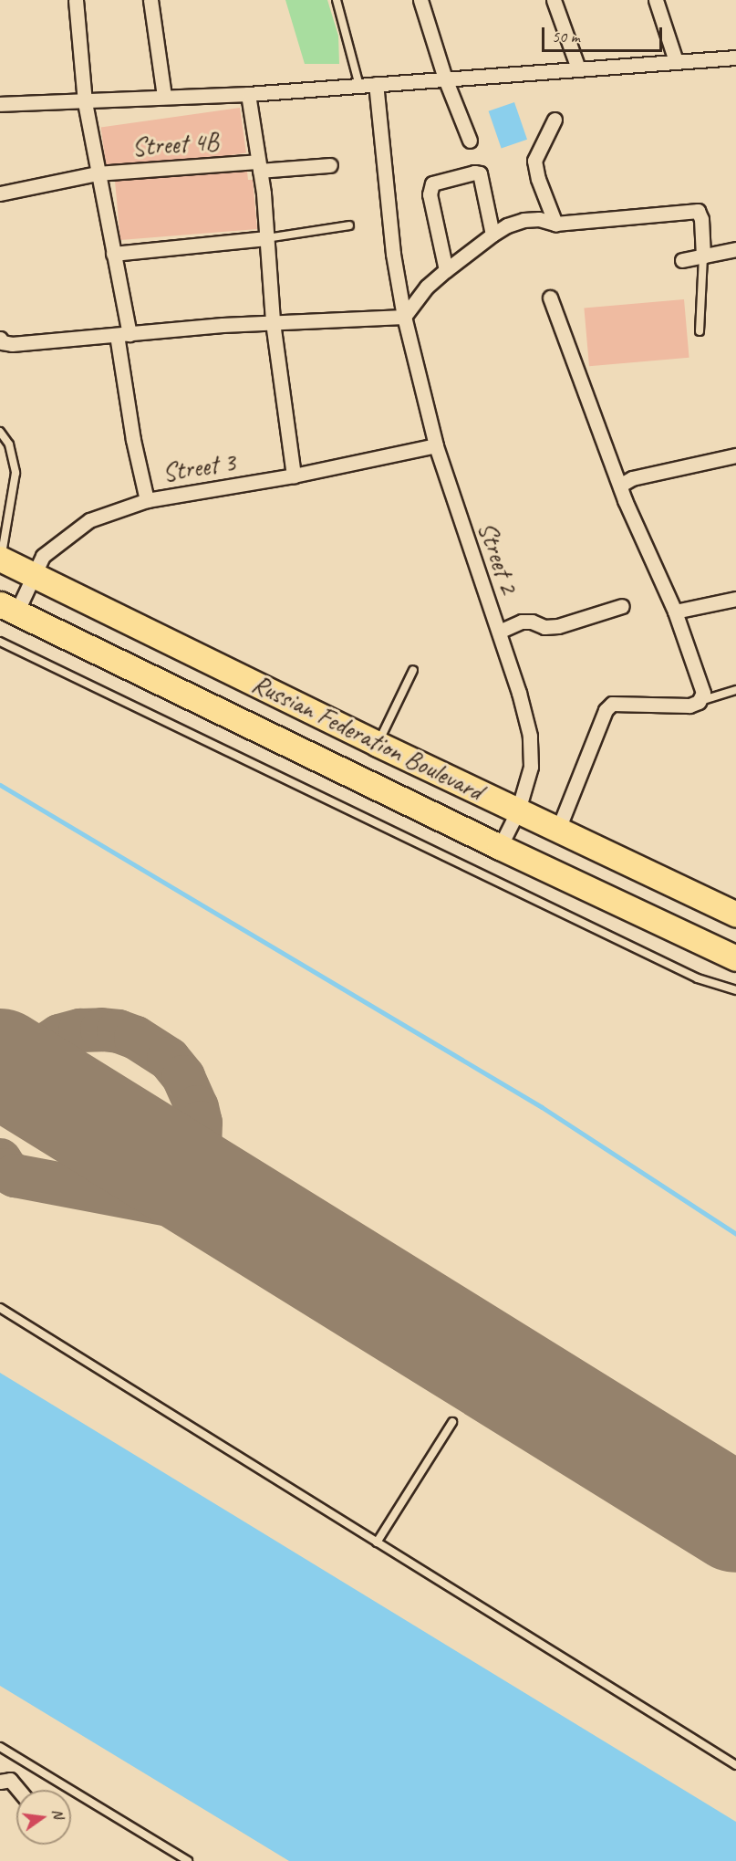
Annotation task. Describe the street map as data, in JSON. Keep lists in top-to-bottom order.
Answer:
{
  "streets": {
    "highway": ["Russian Federation Boulevard"],
    "street": ["Street 4B", "Street 3", "Street 2"]
  },
  "crossings": [
    ["Street 3", "Street 2"],
    ["Street 3", "Russian Federation Boulevard"],
    ["Street 2", "Russian Federation Boulevard"]
  ],
  "scale_bar": "50 m",
  "north": "right"
}
